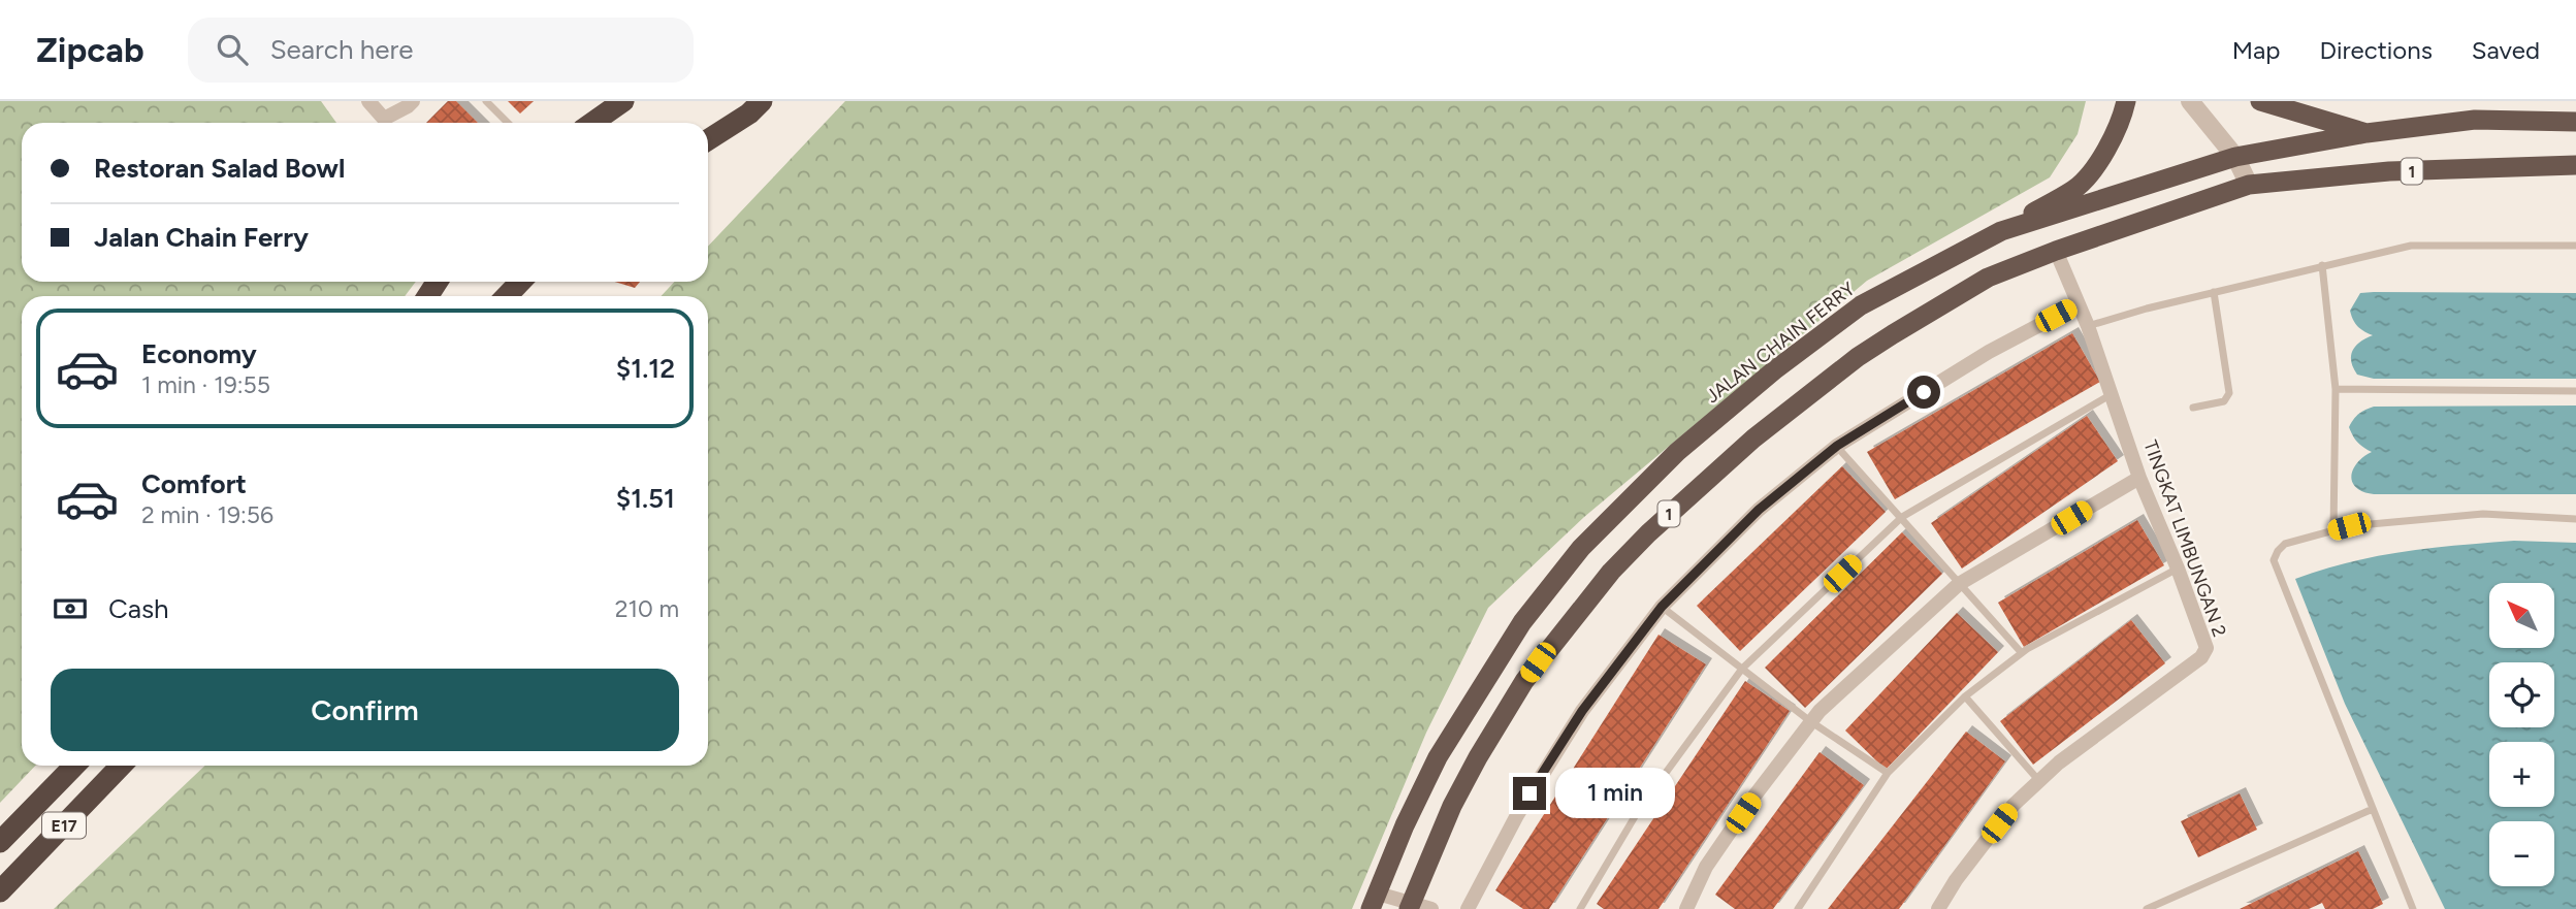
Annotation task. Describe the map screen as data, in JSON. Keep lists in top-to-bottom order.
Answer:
{
  "streets": {
    "highway": ["1", "JALAN CHAIN FERRY", "E17"],
    "street": ["TINGKAT LIMBUNGAN 2"]
  },
  "crossings": [
    ["1", "TINGKAT LIMBUNGAN 2"]
  ],
  "north": "top left",
  "page": {
    "header": "Zipcab",
    "search": "Search here",
    "nav": ["Map", "Directions", "Saved"],
    "banner": ["Restoran Salad Bowl", "Jalan Chain Ferry"],
    "list": [
      {
        "name": "Economy",
        "note": "1 min · 19:55",
        "value": "$1.12"
      },
      {
        "name": "Comfort",
        "note": "2 min · 19:56",
        "value": "$1.51"
      }
    ],
    "pay": ["Cash", "210 m"],
    "map_buttons": ["+", "−"],
    "buttons": "Confirm",
    "bubble": "1 min"
  }
}
